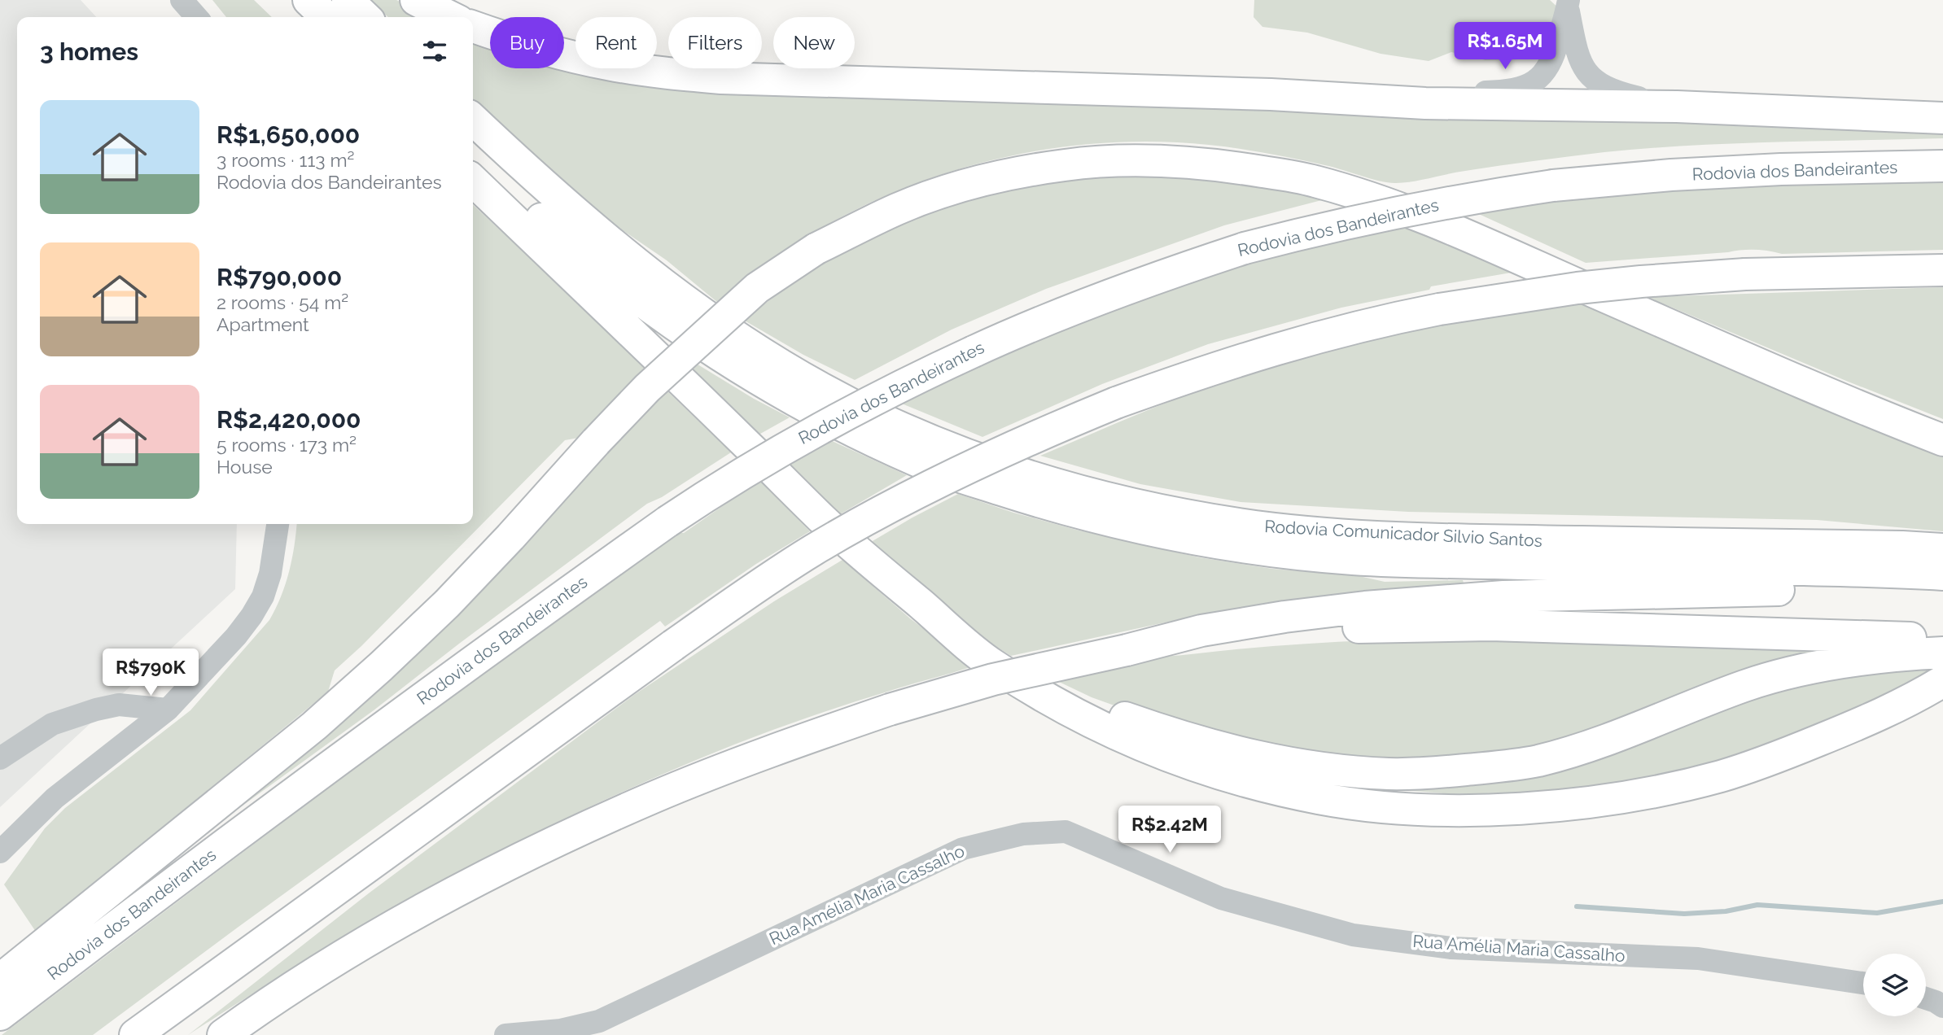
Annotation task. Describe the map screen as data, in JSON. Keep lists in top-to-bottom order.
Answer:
{
  "streets": {
    "highway": ["Rodovia dos Bandeirantes", "Rodovia Comunicador Silvio Santos"],
    "street": ["Rua Amélia Maria Cassalho"]
  },
  "page": {
    "chip": [
      "Buy",
      "Rent",
      "Filters",
      "New"
    ],
    "heading": "3 homes",
    "price": ["R$1.65M", "R$790K", "R$2.42M"],
    "list": [
      {
        "name": "R$1,650,000",
        "note": "3 rooms · 113 m² · Rodovia dos Bandeirantes"
      },
      {
        "name": "R$790,000",
        "note": "2 rooms · 54 m² · Apartment"
      },
      {
        "name": "R$2,420,000",
        "note": "5 rooms · 173 m² · House"
      }
    ]
  }
}
